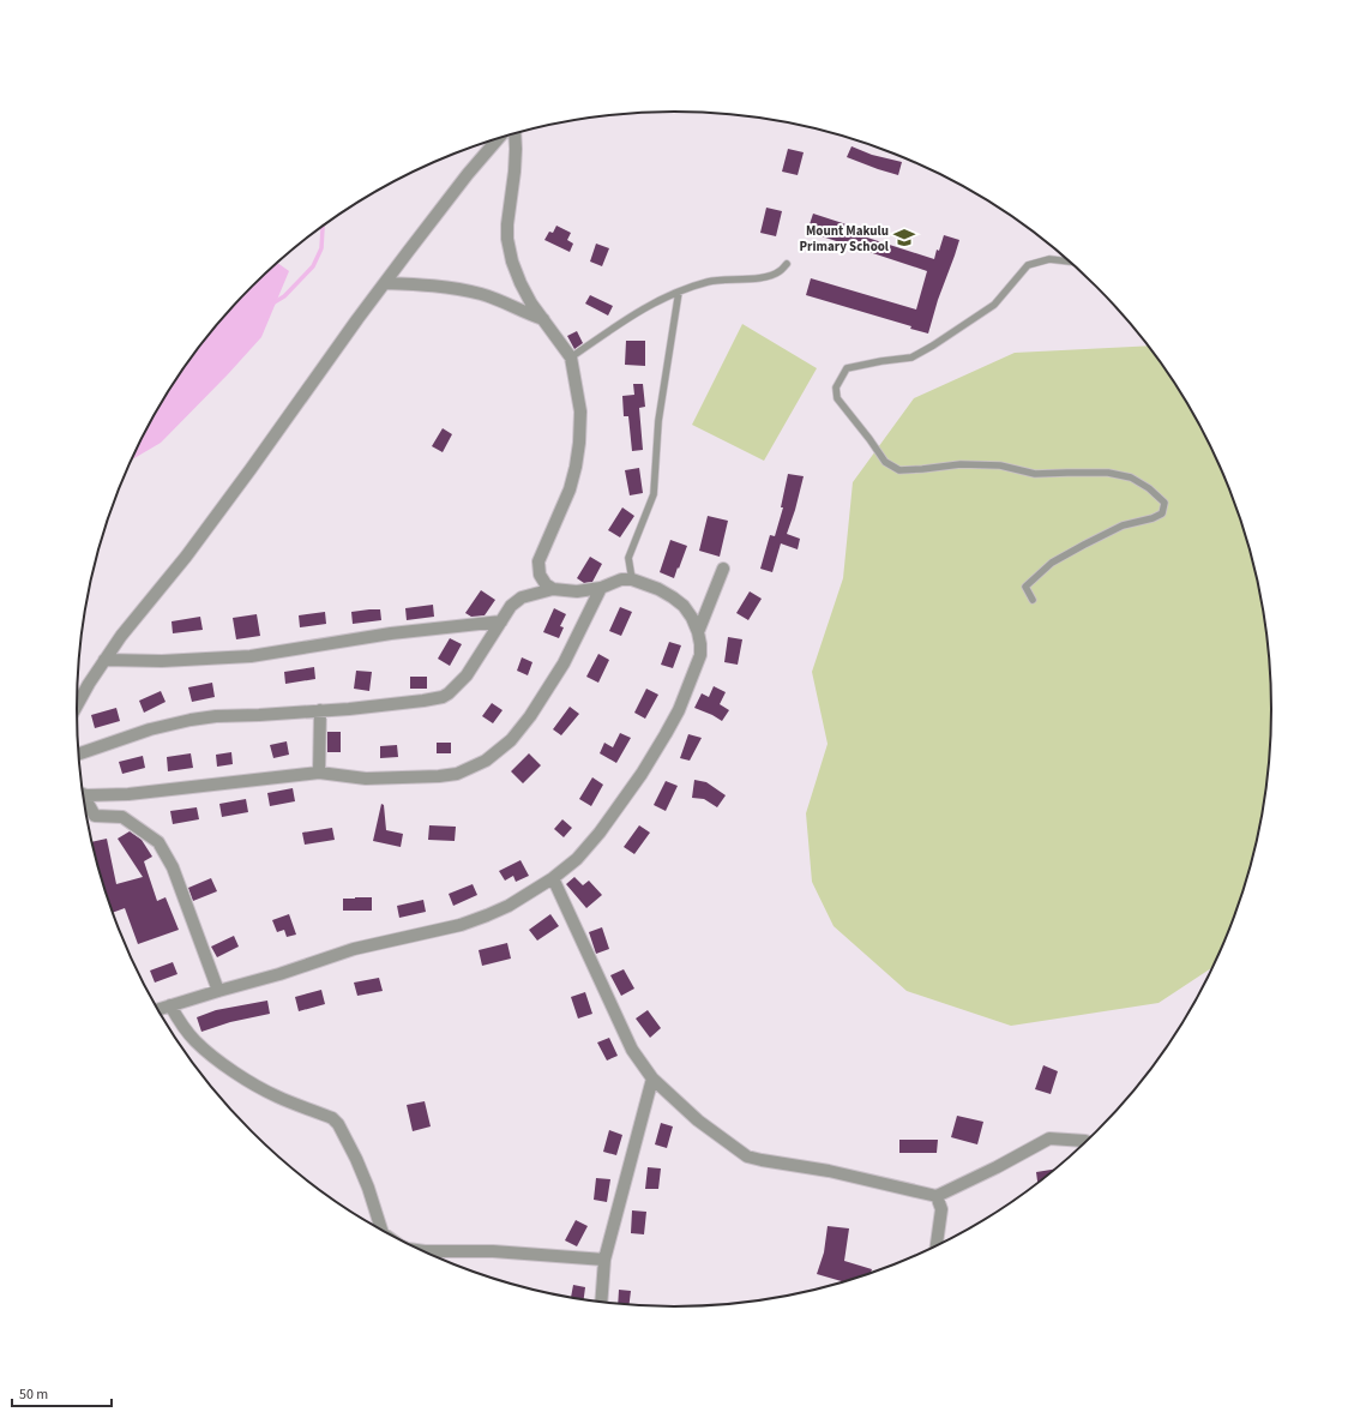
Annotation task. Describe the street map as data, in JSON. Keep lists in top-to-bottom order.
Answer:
{
  "places": {
    "school or university": ["Mount Makulu Primary School"]
  },
  "scale_bar": "50 m"
}
